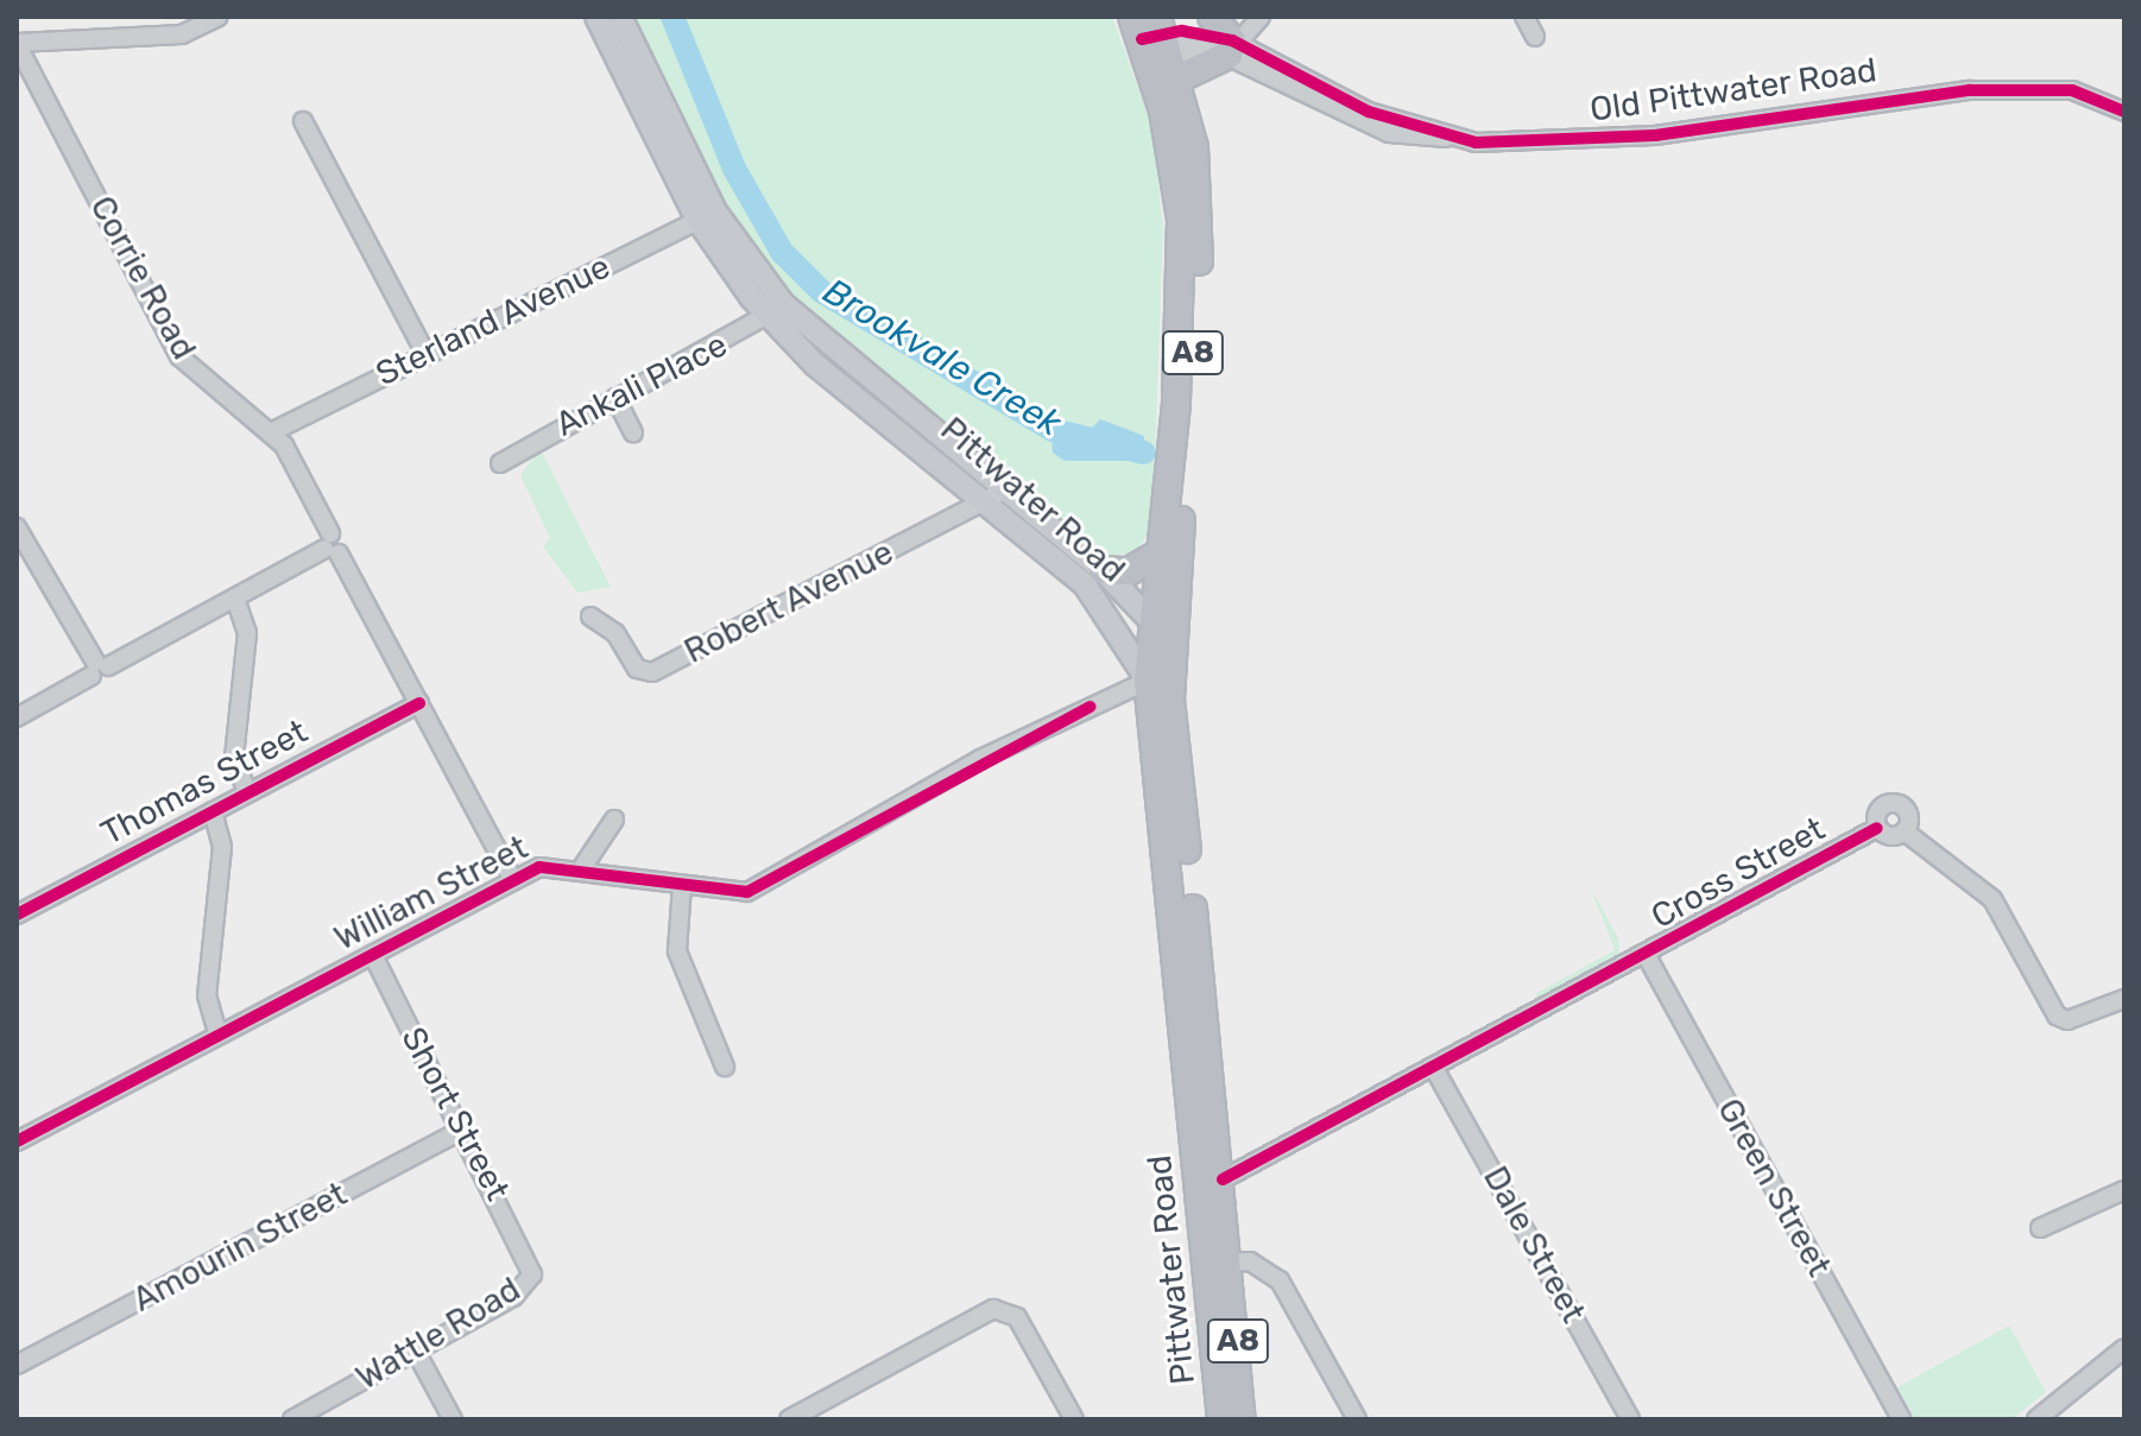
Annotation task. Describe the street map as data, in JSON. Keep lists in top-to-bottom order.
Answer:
{
  "streets": {
    "highway": ["A8", "Pittwater Road"],
    "street": [
      "Old Pittwater Road",
      "Corrie Road",
      "Sterland Avenue",
      "Ankali Place",
      "Robert Avenue",
      "Thomas Street",
      "Cross Street",
      "William Street",
      "Short Street",
      "Green Street",
      "Dale Street",
      "Amourin Street",
      "Wattle Road"
    ]
  },
  "crossings": [
    ["Old Pittwater Road", "A8"],
    ["Corrie Road", "Sterland Avenue"],
    ["Corrie Road", "Thomas Street"],
    ["Corrie Road", "William Street"],
    ["Sterland Avenue", "Pittwater Road"],
    ["A8", "Pittwater Road"],
    ["A8", "William Street"],
    ["Ankali Place", "Pittwater Road"],
    ["Pittwater Road", "Robert Avenue"],
    ["Pittwater Road", "Cross Street"],
    ["Pittwater Road", "William Street"],
    ["Cross Street", "Green Street"],
    ["Cross Street", "Dale Street"],
    ["William Street", "Short Street"],
    ["Short Street", "Amourin Street"],
    ["Short Street", "Wattle Road"]
  ],
  "water": ["Brookvale Creek"]
}
